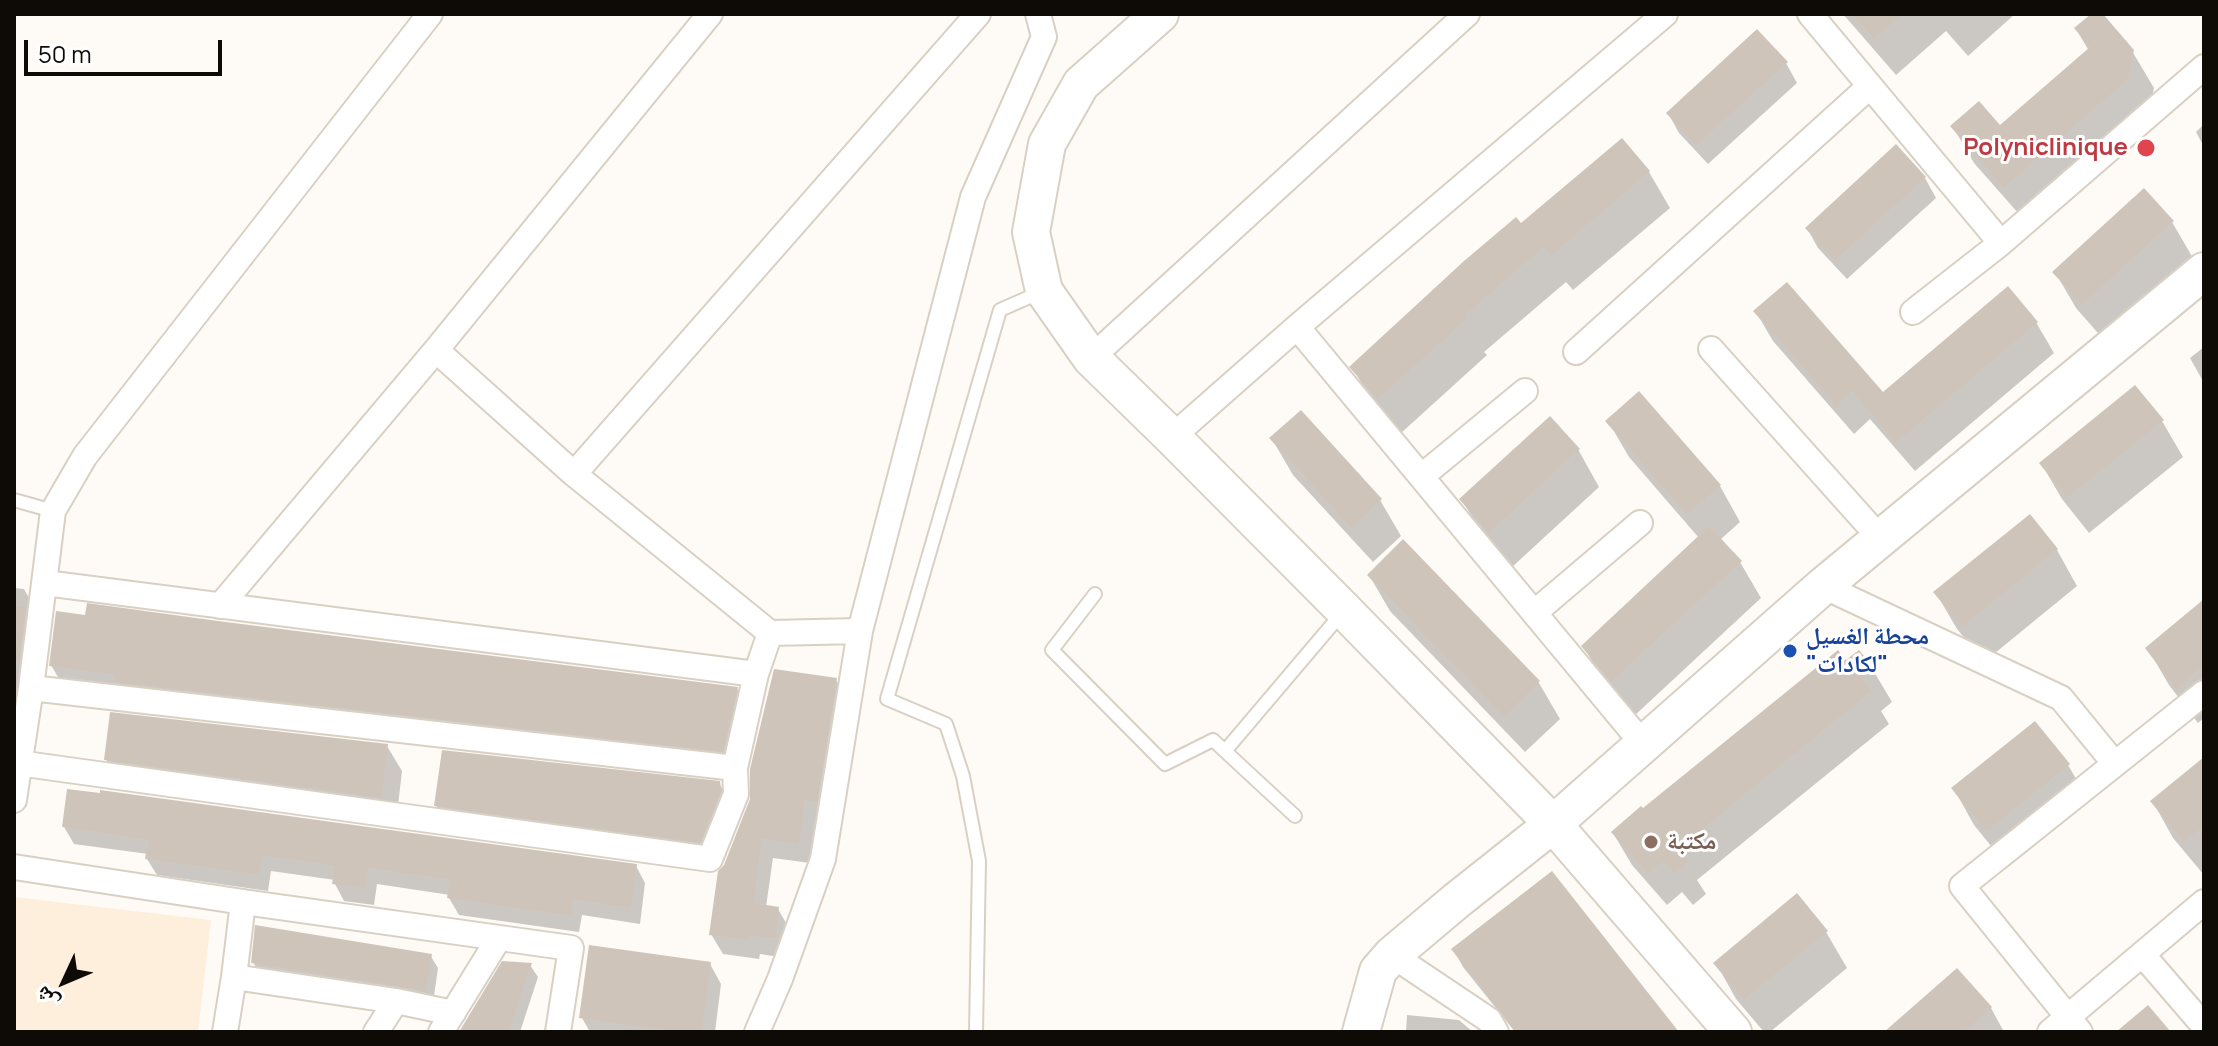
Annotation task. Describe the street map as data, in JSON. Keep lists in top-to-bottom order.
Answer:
{
  "places": ["Polyniclinique", "محطة الغسيل \"لكادات\"", "مكتبة"],
  "scale_bar": "50 m",
  "north": "bottom left"
}
